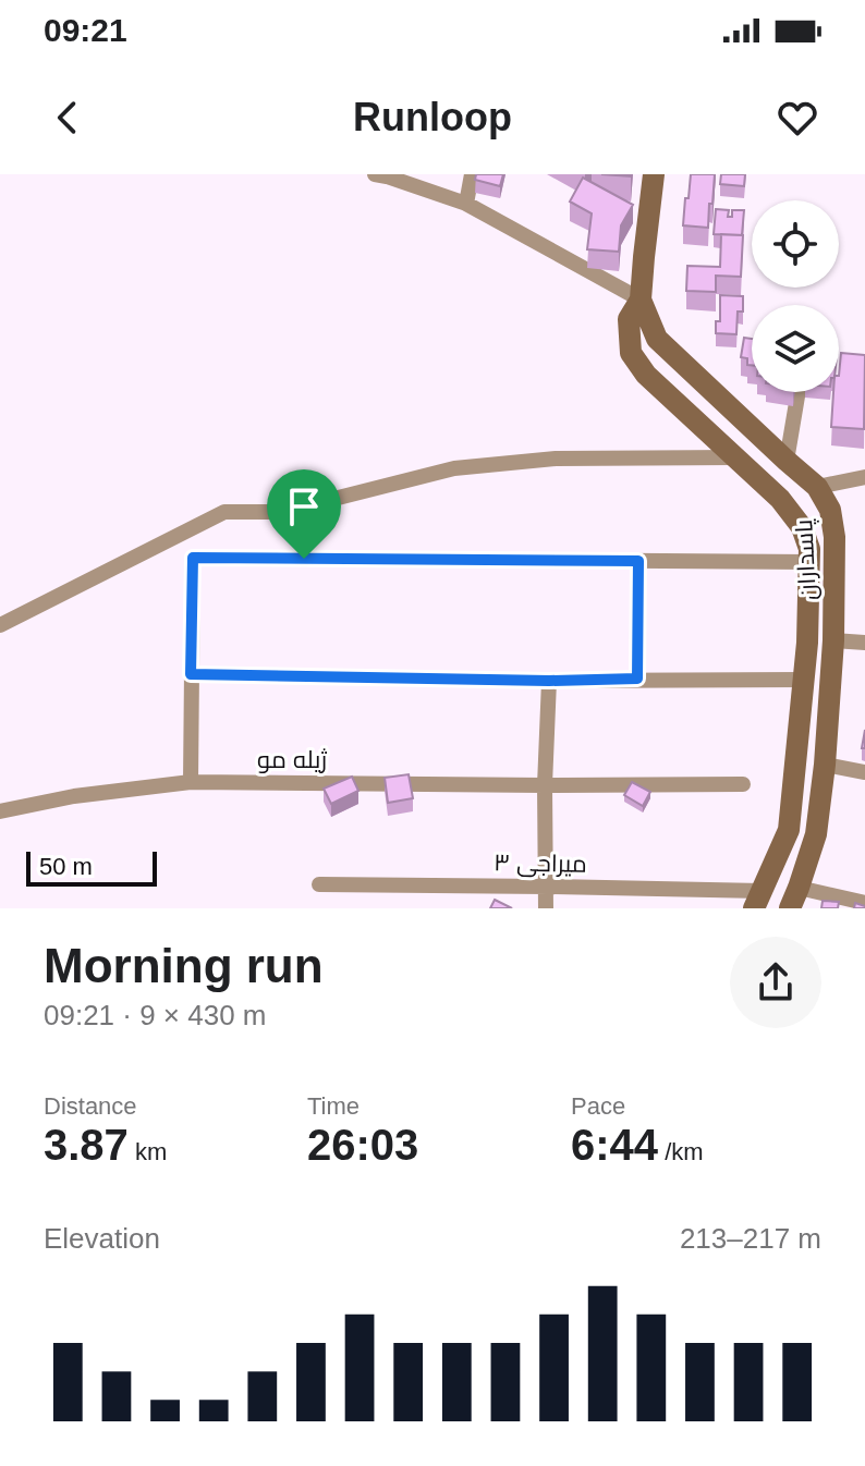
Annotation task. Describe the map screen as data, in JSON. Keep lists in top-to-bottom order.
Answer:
{
  "streets": {
    "main road": ["پاسداران"],
    "street": ["ژیله مو", "میراجی ۳"]
  },
  "scale_bar": "50 m",
  "page": {
    "status": "09:21",
    "header": "Runloop",
    "scale": "50 m",
    "heading": ["Morning run", "09:21 · 9 × 430 m"],
    "stats": [
      ["Distance", "3.87 km"],
      ["Time", "26:03"],
      ["Pace", "6:44 /km"]
    ],
    "chart": ["Elevation", "213–217 m"]
  }
}
